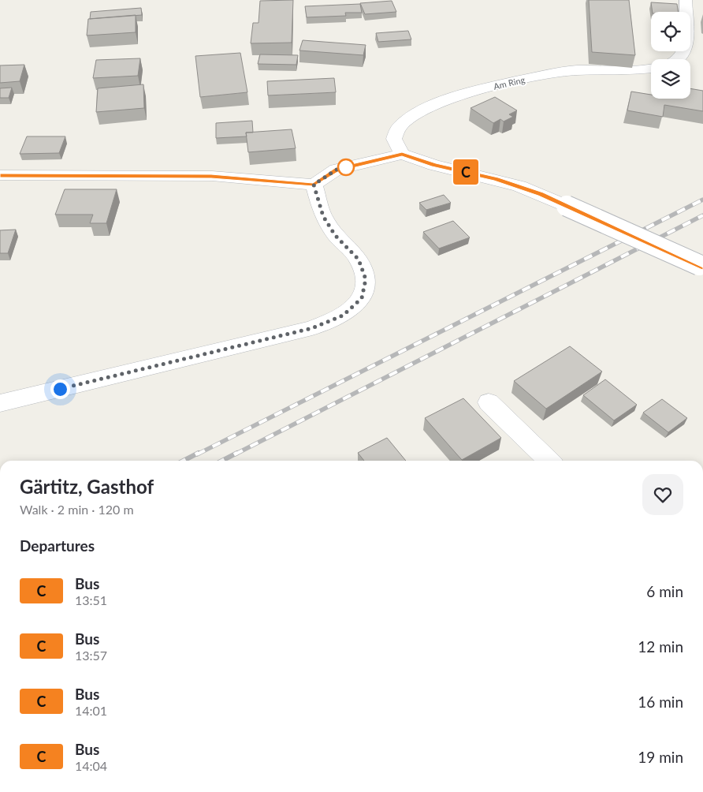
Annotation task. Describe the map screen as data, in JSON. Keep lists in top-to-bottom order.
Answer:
{
  "streets": {
    "street": ["Am Ring"]
  },
  "lines": ["bus line C"],
  "page": {
    "on_map": "C",
    "heading": [
      ["Gärtitz, Gasthof", "Walk · 2 min · 120 m"],
      "Departures"
    ],
    "list": [
      {
        "mark": "C",
        "name": "Bus",
        "note": "13:51",
        "value": "6 min"
      },
      {
        "mark": "C",
        "name": "Bus",
        "note": "13:57",
        "value": "12 min"
      },
      {
        "mark": "C",
        "name": "Bus",
        "note": "14:01",
        "value": "16 min"
      },
      {
        "mark": "C",
        "name": "Bus",
        "note": "14:04",
        "value": "19 min"
      }
    ]
  }
}
